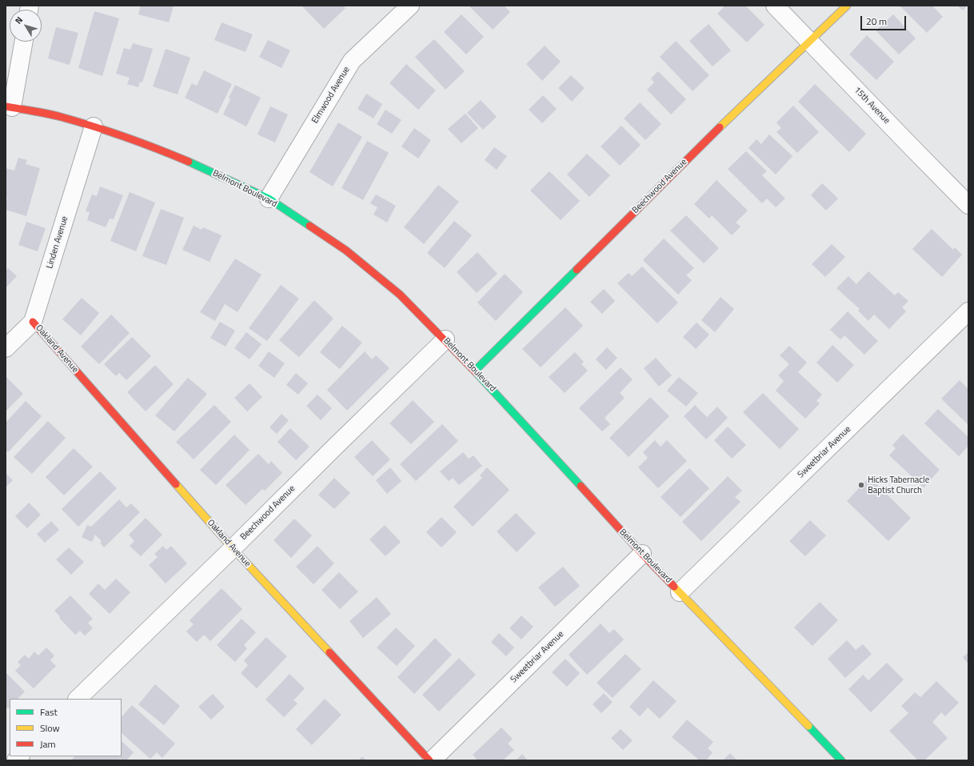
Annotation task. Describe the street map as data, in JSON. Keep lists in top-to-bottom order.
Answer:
{
  "streets": {
    "street": [
      "Elmwood Avenue",
      "15th Avenue",
      "Beechwood Avenue",
      "Belmont Boulevard",
      "Linden Avenue",
      "Oakland Avenue",
      "Sweetbriar Avenue"
    ]
  },
  "crossings": [
    ["Elmwood Avenue", "Belmont Boulevard"],
    ["15th Avenue", "Beechwood Avenue"],
    ["Beechwood Avenue", "Belmont Boulevard"],
    ["Beechwood Avenue", "Oakland Avenue"],
    ["Belmont Boulevard", "Linden Avenue"],
    ["Belmont Boulevard", "Sweetbriar Avenue"],
    ["Linden Avenue", "Oakland Avenue"],
    ["Oakland Avenue", "Sweetbriar Avenue"]
  ],
  "places": ["Hicks Tabernacle Baptist Church"],
  "legend": ["Fast", "Slow", "Jam"],
  "scale_bar": "20 m",
  "north": "top left"
}
